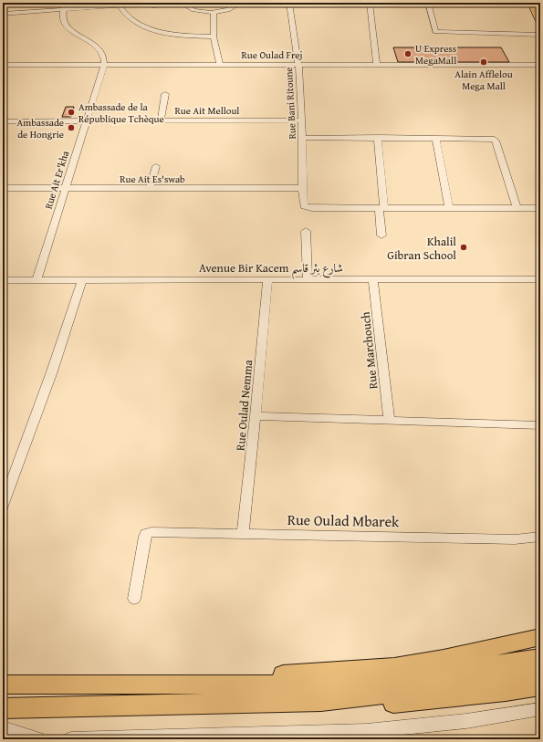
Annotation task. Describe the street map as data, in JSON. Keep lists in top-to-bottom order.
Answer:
{
  "streets": {
    "street": [
      "Rue Oulad Frej",
      "Rue Bani Ritoune",
      "Rue Ait Melloul",
      "Rue Ait Es'swab",
      "Rue Ait Er'kha",
      "Avenue Bir Kacem شارع بئر قاسم",
      "Rue Marchouch",
      "Rue Oulad Nemma",
      "Rue Oulad Mbarek"
    ]
  },
  "crossings": [
    ["Rue Oulad Frej", "Rue Bani Ritoune"],
    ["Rue Oulad Frej", "Rue Ait Er'kha"],
    ["Rue Bani Ritoune", "Rue Ait Melloul"],
    ["Rue Bani Ritoune", "Rue Ait Es'swab"],
    ["Rue Ait Melloul", "Rue Ait Er'kha"],
    ["Rue Ait Es'swab", "Rue Ait Er'kha"],
    ["Rue Ait Er'kha", "Avenue Bir Kacem شارع بئر قاسم"],
    ["Avenue Bir Kacem شارع بئر قاسم", "Rue Marchouch"],
    ["Avenue Bir Kacem شارع بئر قاسم", "Rue Oulad Nemma"],
    ["Rue Oulad Nemma", "Rue Oulad Mbarek"]
  ],
  "places": [
    "U Express MegaMall",
    "Alain Afflelou Mega Mall",
    "Ambassade de la République Tchèque",
    "Ambassade de Hongrie",
    "Khalil Gibran School"
  ]
}
